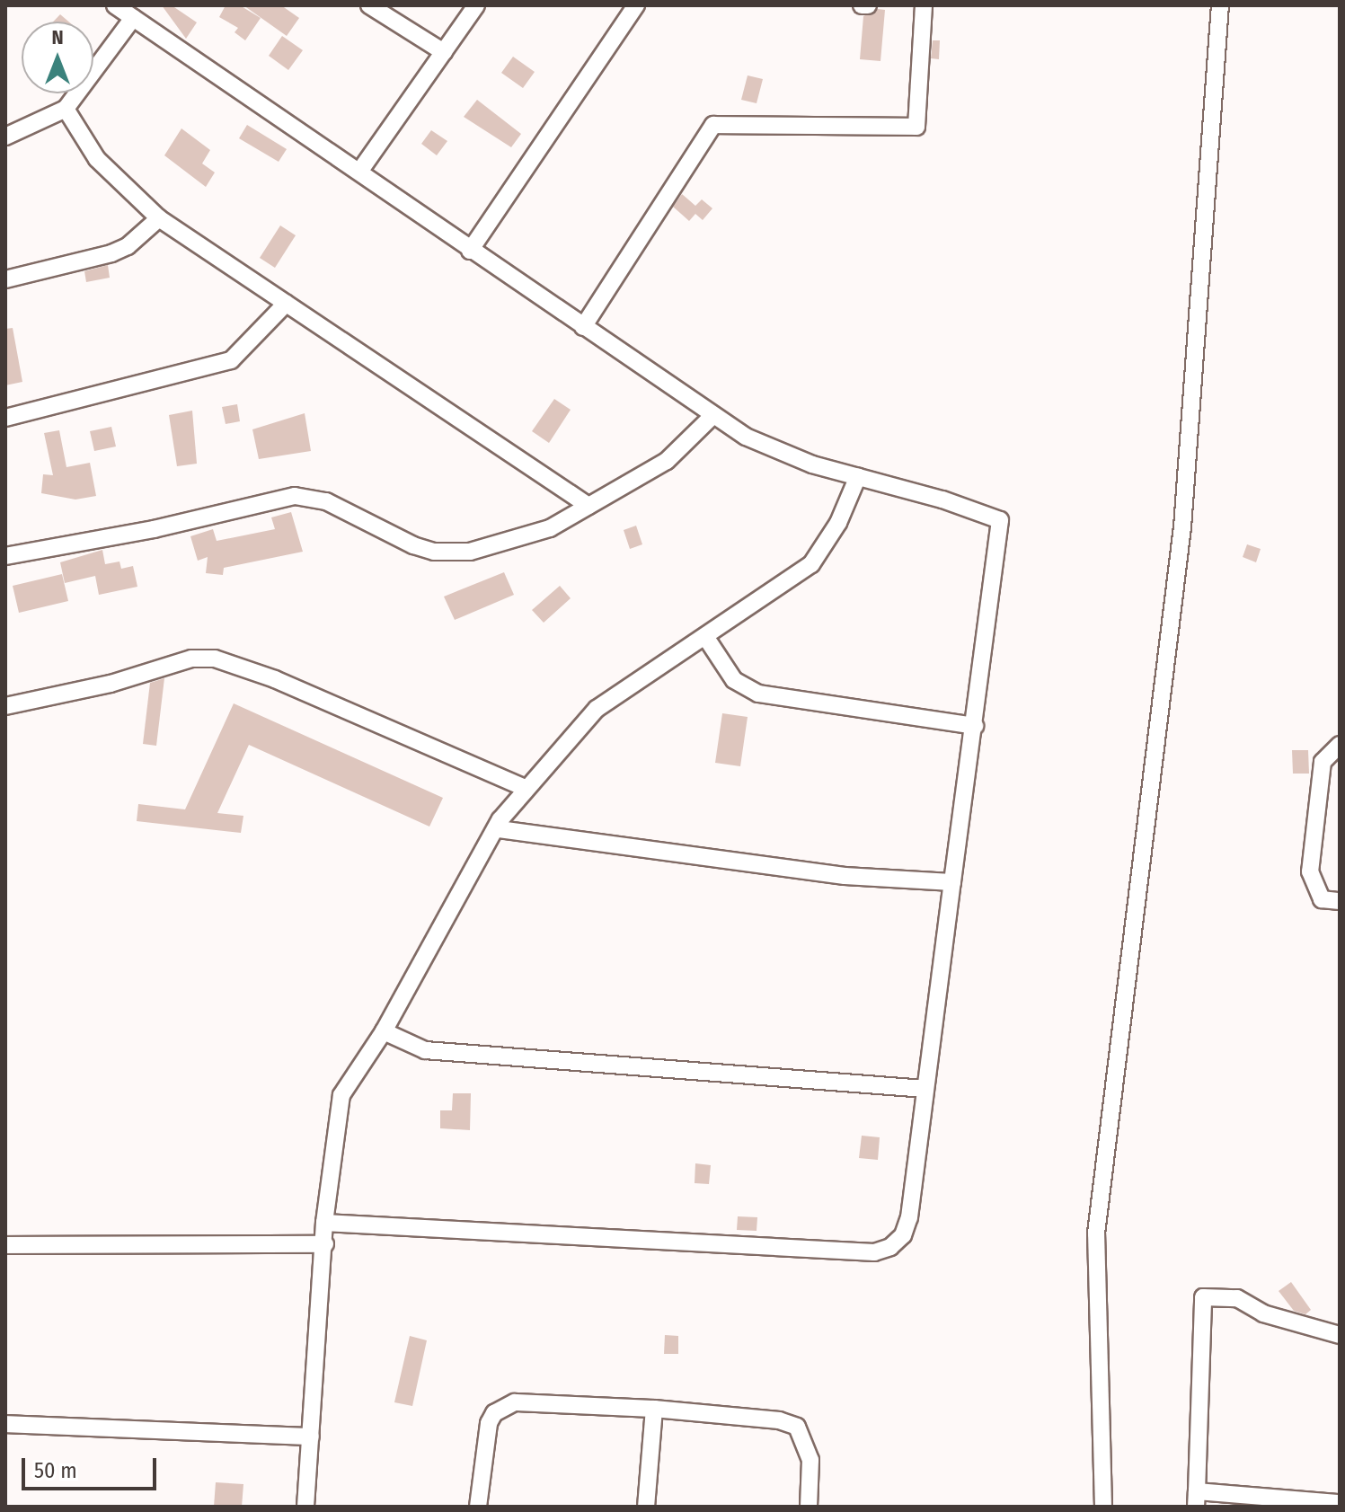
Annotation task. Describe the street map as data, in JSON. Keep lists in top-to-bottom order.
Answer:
{
  "scale_bar": "50 m",
  "north": "top"
}
